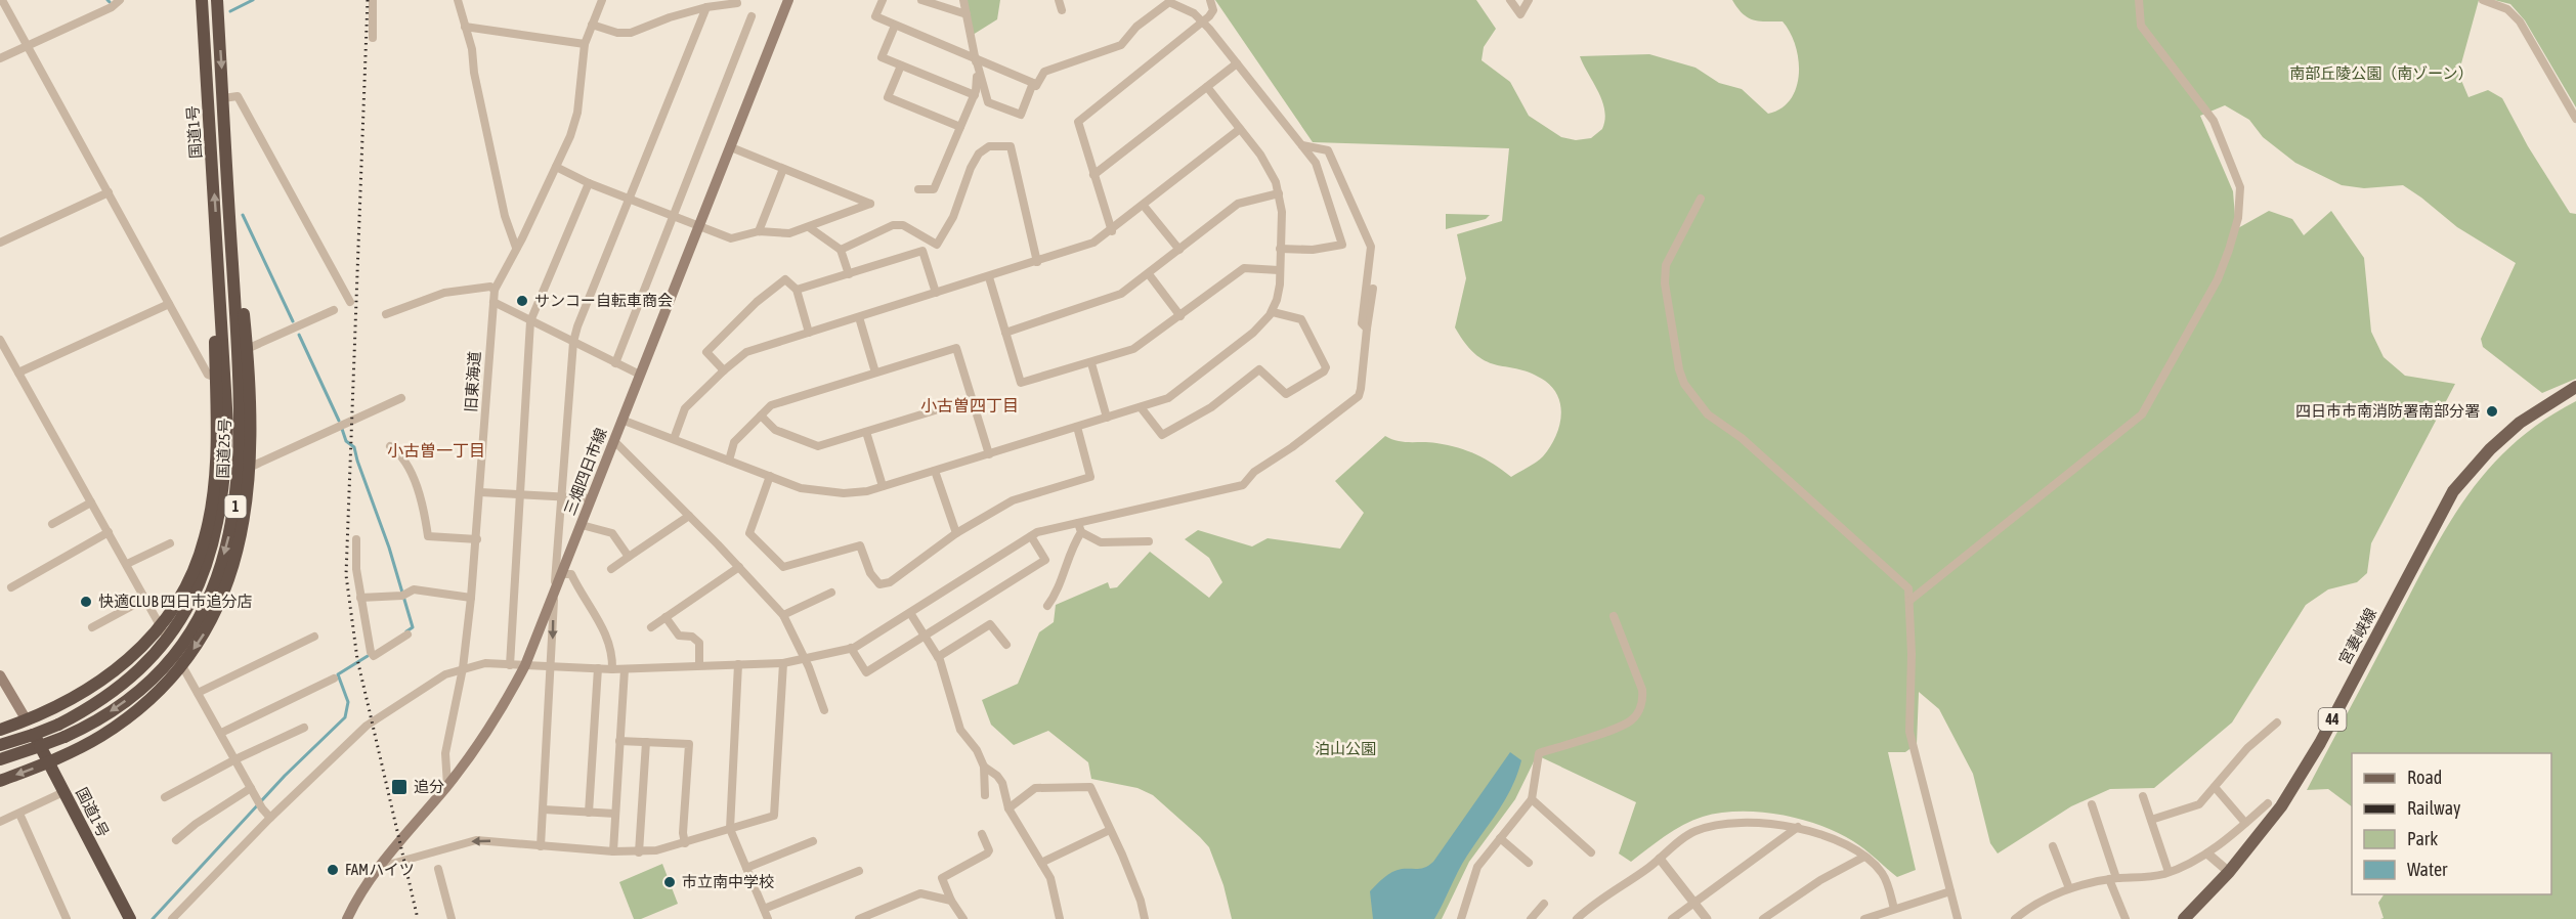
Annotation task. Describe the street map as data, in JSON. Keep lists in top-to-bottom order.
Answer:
{
  "streets": {
    "highway": ["国道1号", "国道25号", "1"],
    "main road": ["三畑四日市線", "宮妻峡線", "44"],
    "street": ["旧東海道"]
  },
  "crossings": [
    ["国道1号", "国道25号"],
    ["国道1号", "1"],
    ["旧東海道", "三畑四日市線"],
    ["国道25号", "1"]
  ],
  "districts": ["小古曽四丁目", "小古曽一丁目"],
  "parks": ["南部丘陵公園（南ゾーン）", "泊山公園"],
  "places": {
    "other": [
      "サンコー自転車商会",
      "四日市市南消防署南部分署",
      "快適CLUB 四日市追分店",
      "FAMハイツ",
      "市立南中学校"
    ],
    "transit": ["追分"]
  },
  "legend": [
    "Road",
    "Railway",
    "Park",
    "Water"
  ]
}
